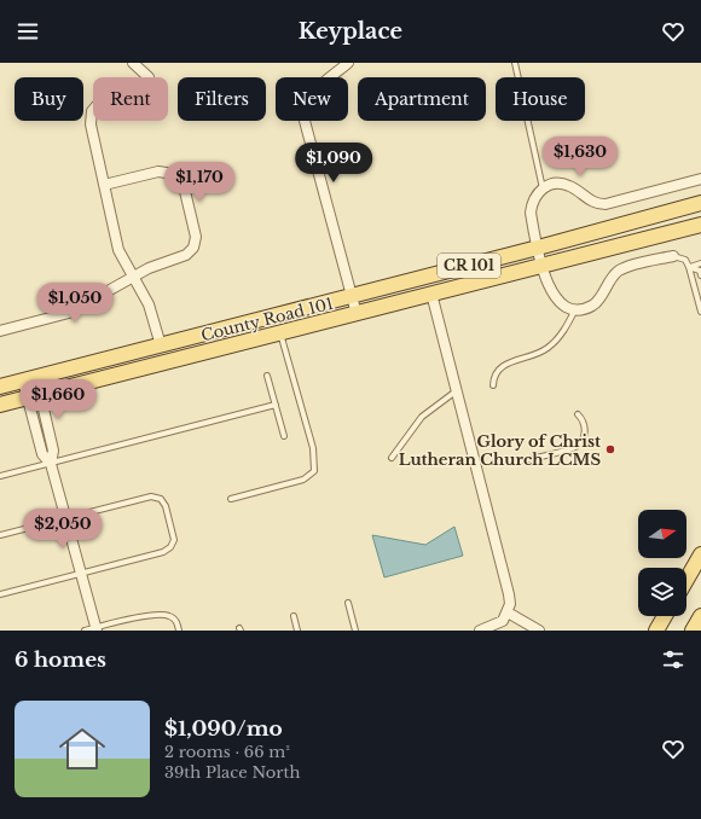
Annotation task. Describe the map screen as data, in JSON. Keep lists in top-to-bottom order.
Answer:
{
  "streets": {
    "main road": ["CR 101", "County Road 101"]
  },
  "places": ["Glory of Christ Lutheran Church LCMS"],
  "north": "right",
  "page": {
    "header": "Keyplace",
    "chip": [
      "Buy",
      "Rent",
      "Filters",
      "New",
      "Apartment",
      "House"
    ],
    "price": [
      "$1,630",
      "$1,090",
      "$1,170",
      "$1,050",
      "$1,660",
      "$2,050"
    ],
    "heading": "6 homes",
    "list": [
      {
        "name": "$1,090/mo",
        "note": "2 rooms · 66 m² · 39th Place North"
      }
    ]
  }
}
